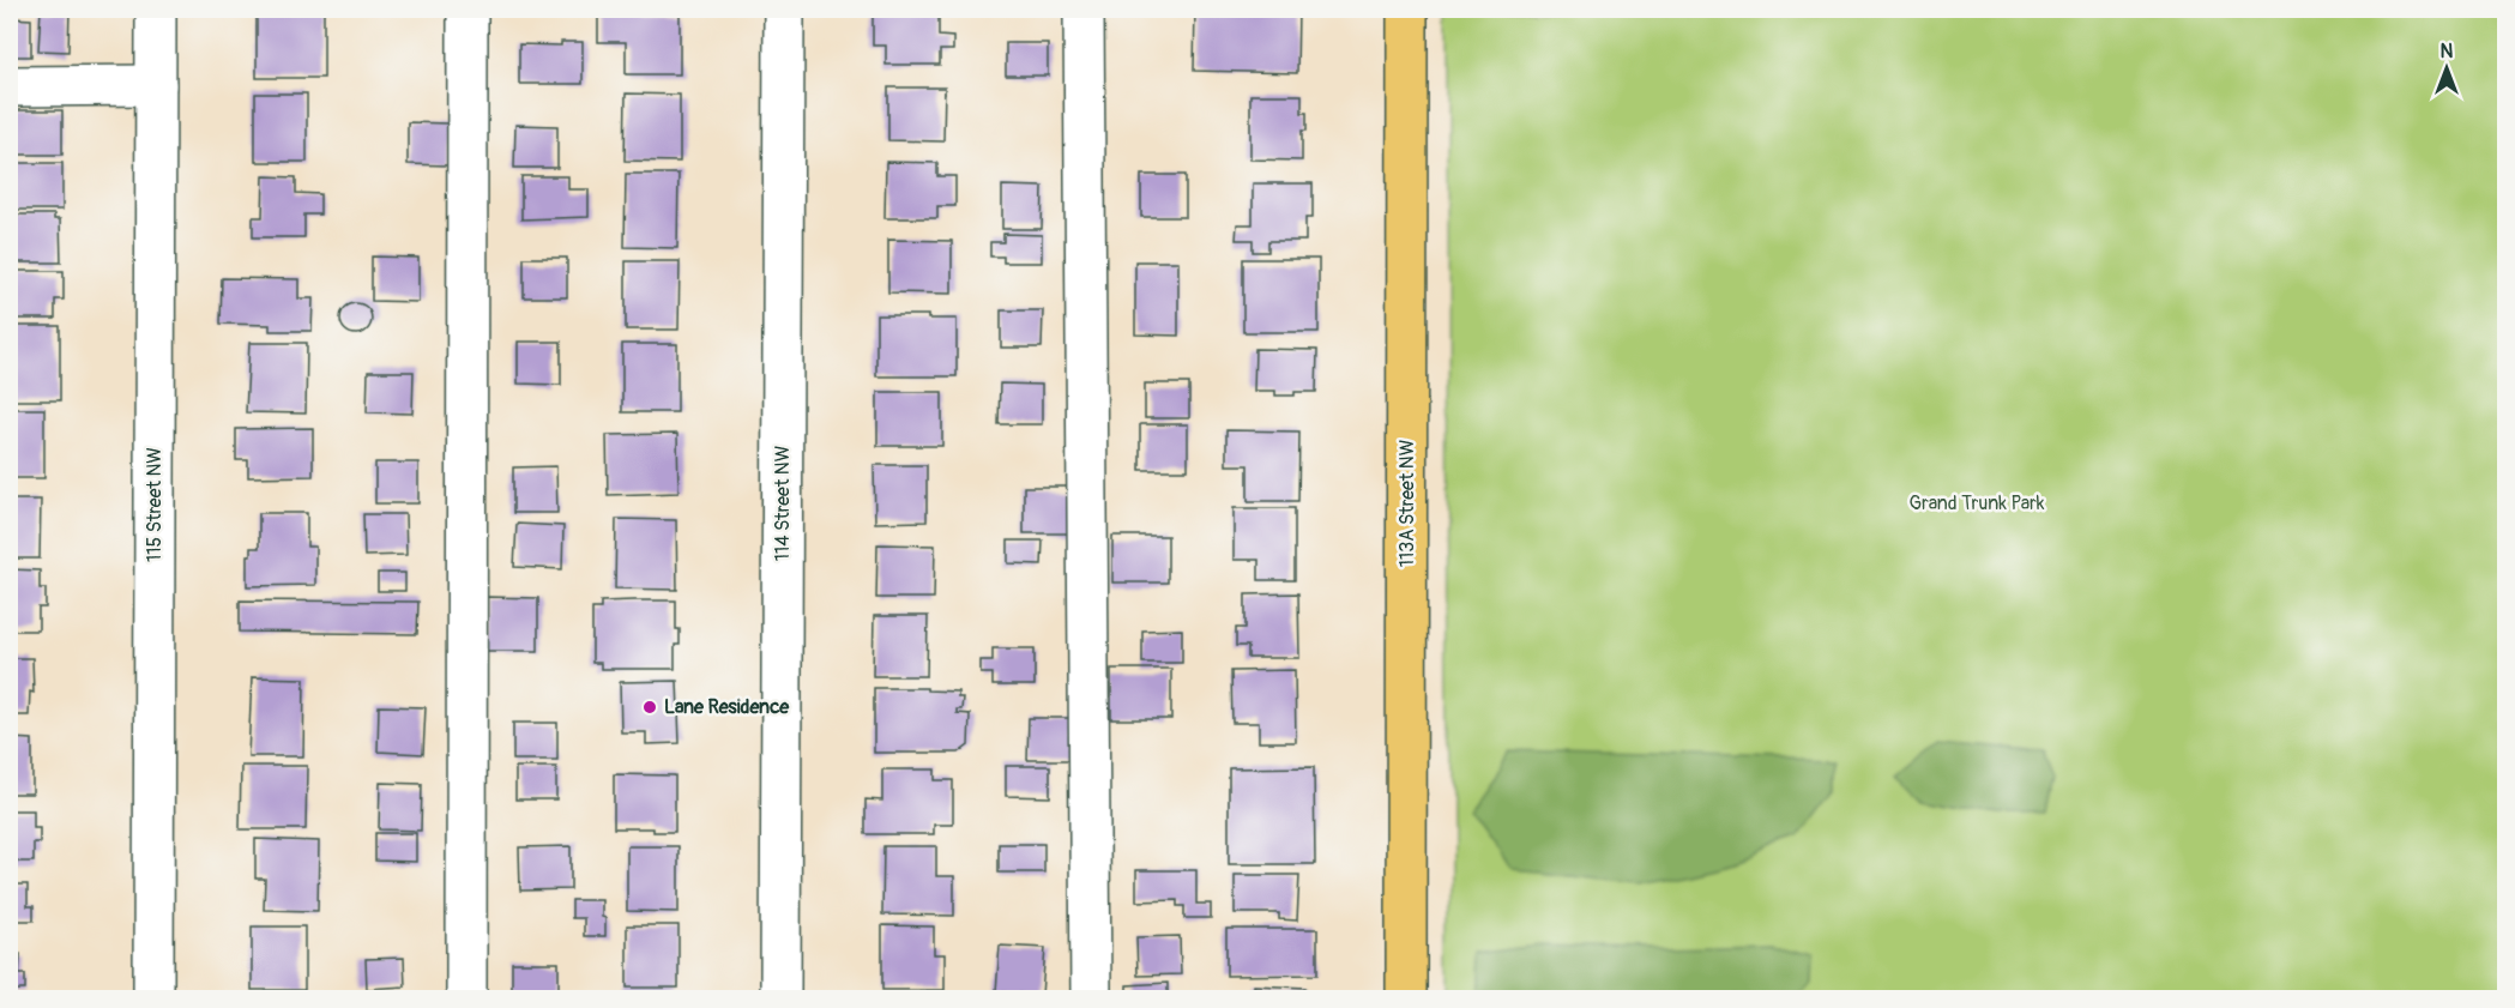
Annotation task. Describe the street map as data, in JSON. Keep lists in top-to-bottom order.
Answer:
{
  "streets": {
    "main road": ["113A Street NW"],
    "street": ["114 Street NW", "115 Street NW"]
  },
  "parks": ["Grand Trunk Park"],
  "places": ["Lane Residence"],
  "north": "top"
}
